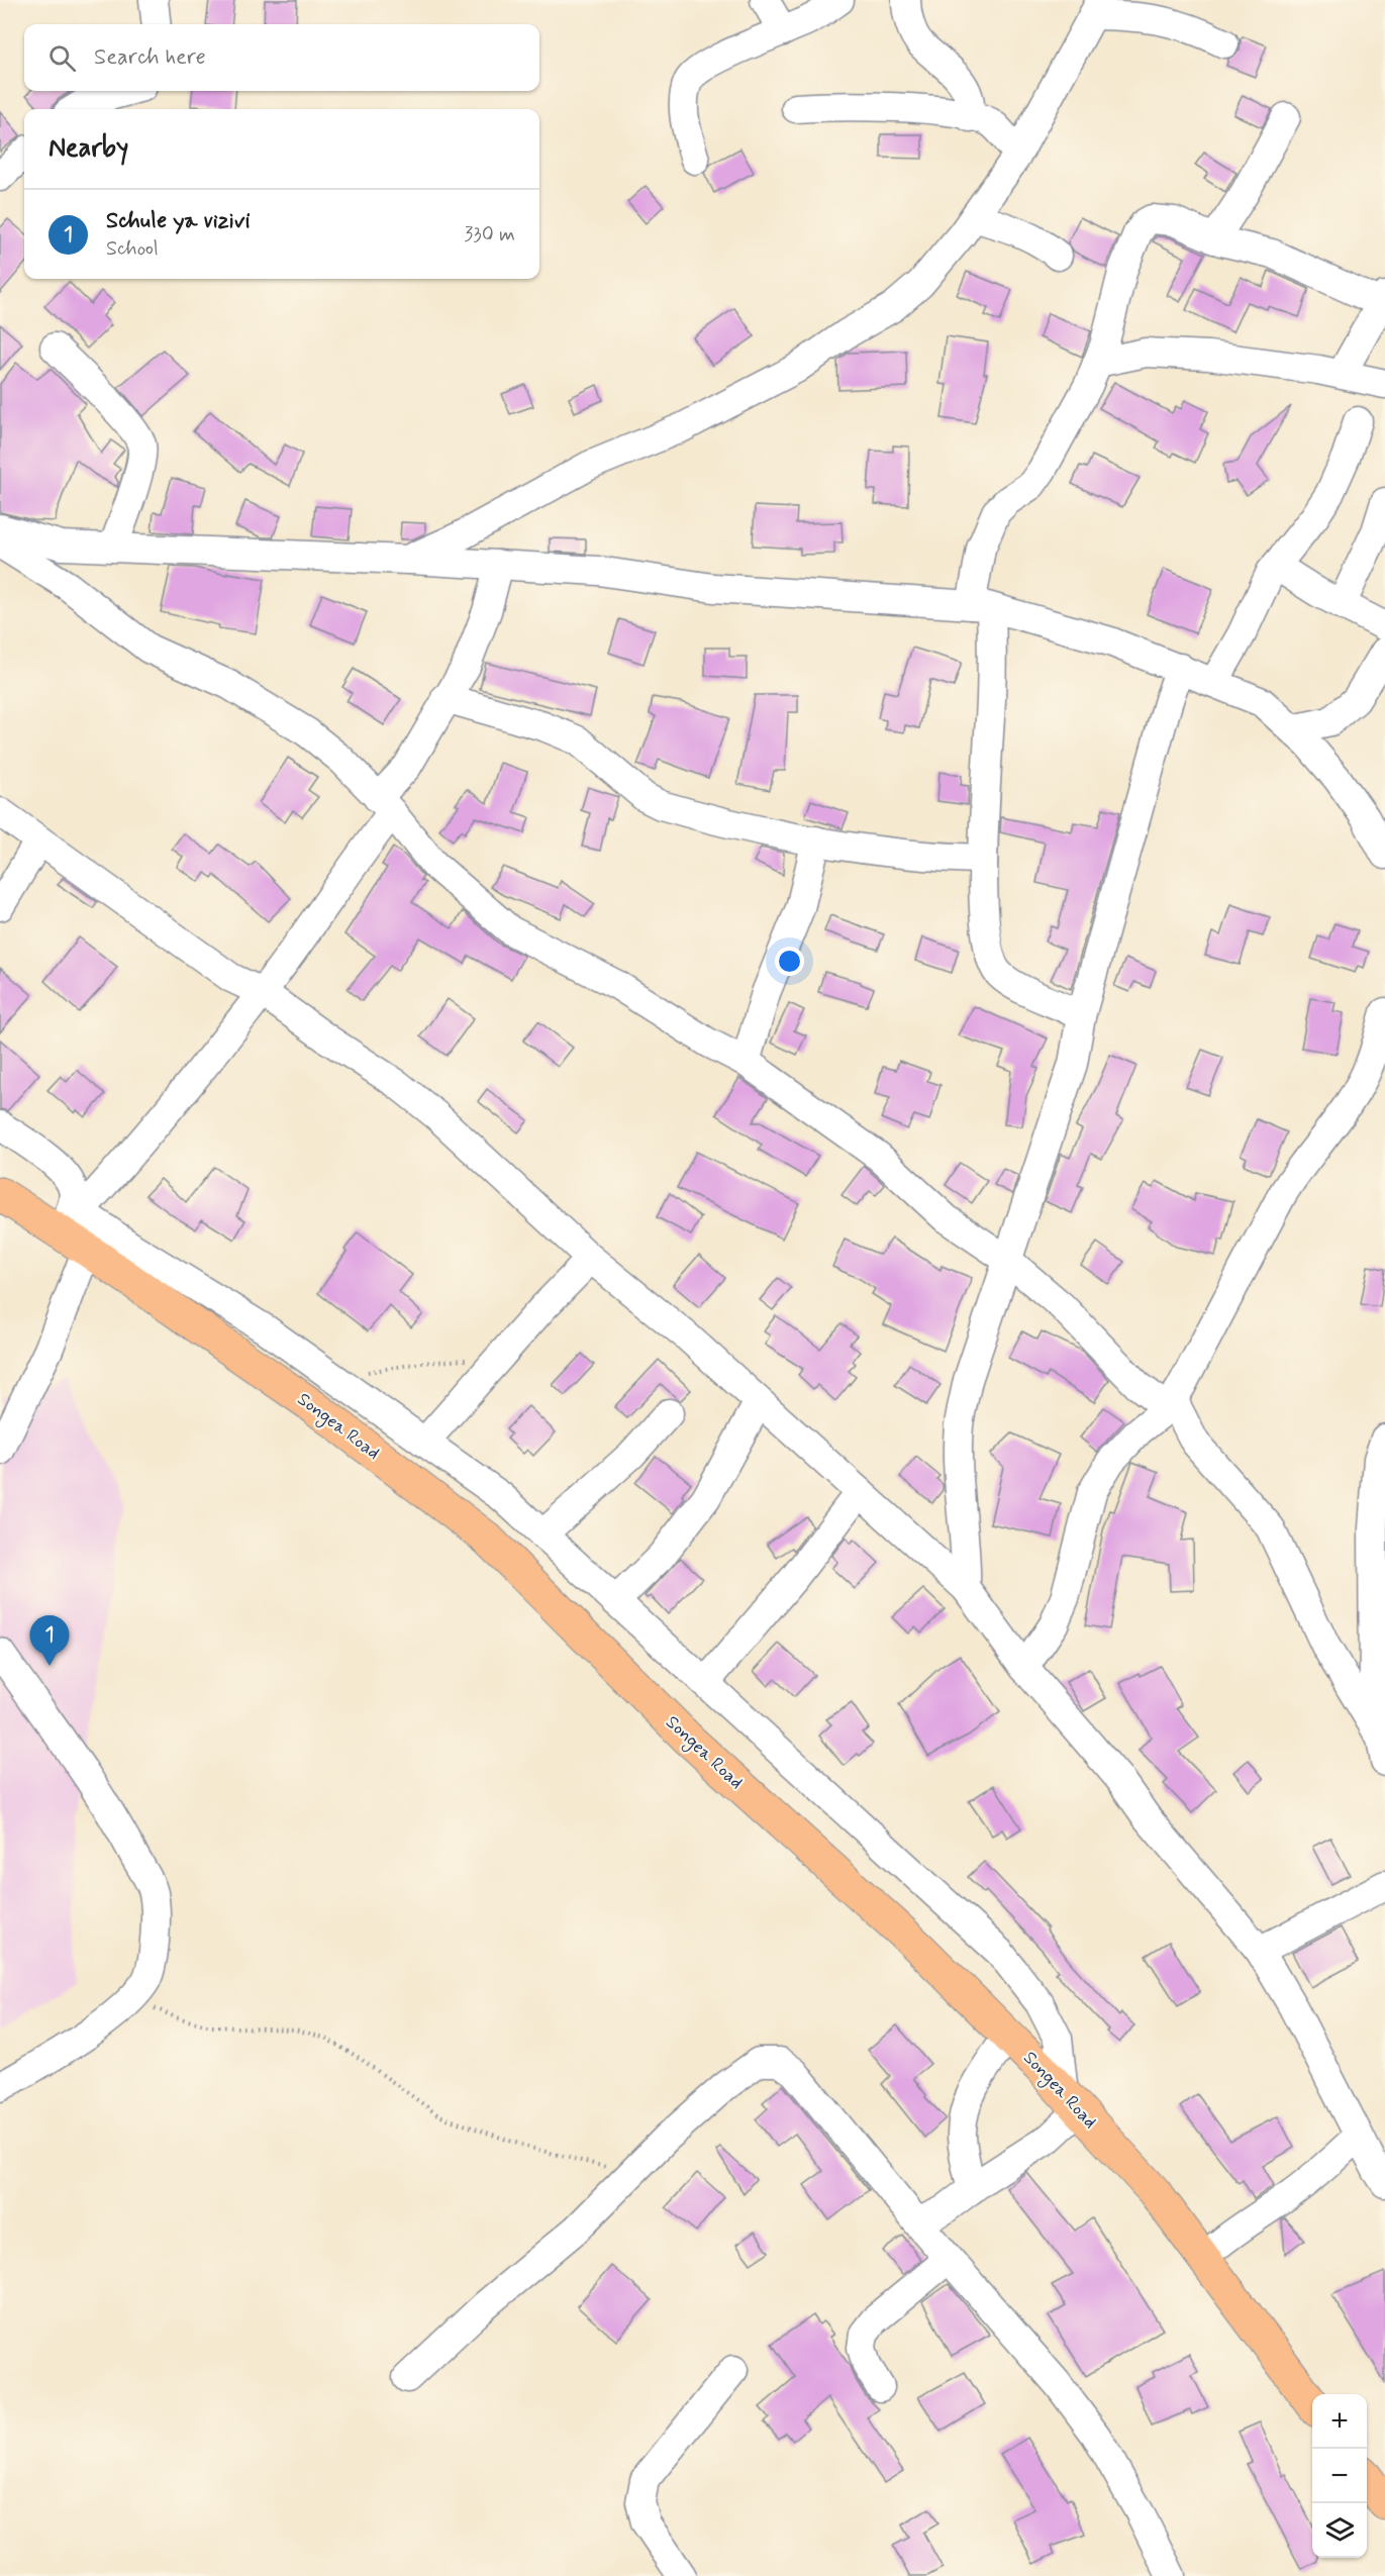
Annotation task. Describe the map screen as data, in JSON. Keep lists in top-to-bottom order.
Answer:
{
  "streets": {
    "highway": ["Songea Road"]
  },
  "page": {
    "search": "Search here",
    "heading": "Nearby",
    "list": [
      {
        "mark": "1",
        "name": "Schule ya vizivi",
        "note": "School",
        "value": "330 m"
      }
    ],
    "pins": "1",
    "map_buttons": ["+", "−"]
  }
}
